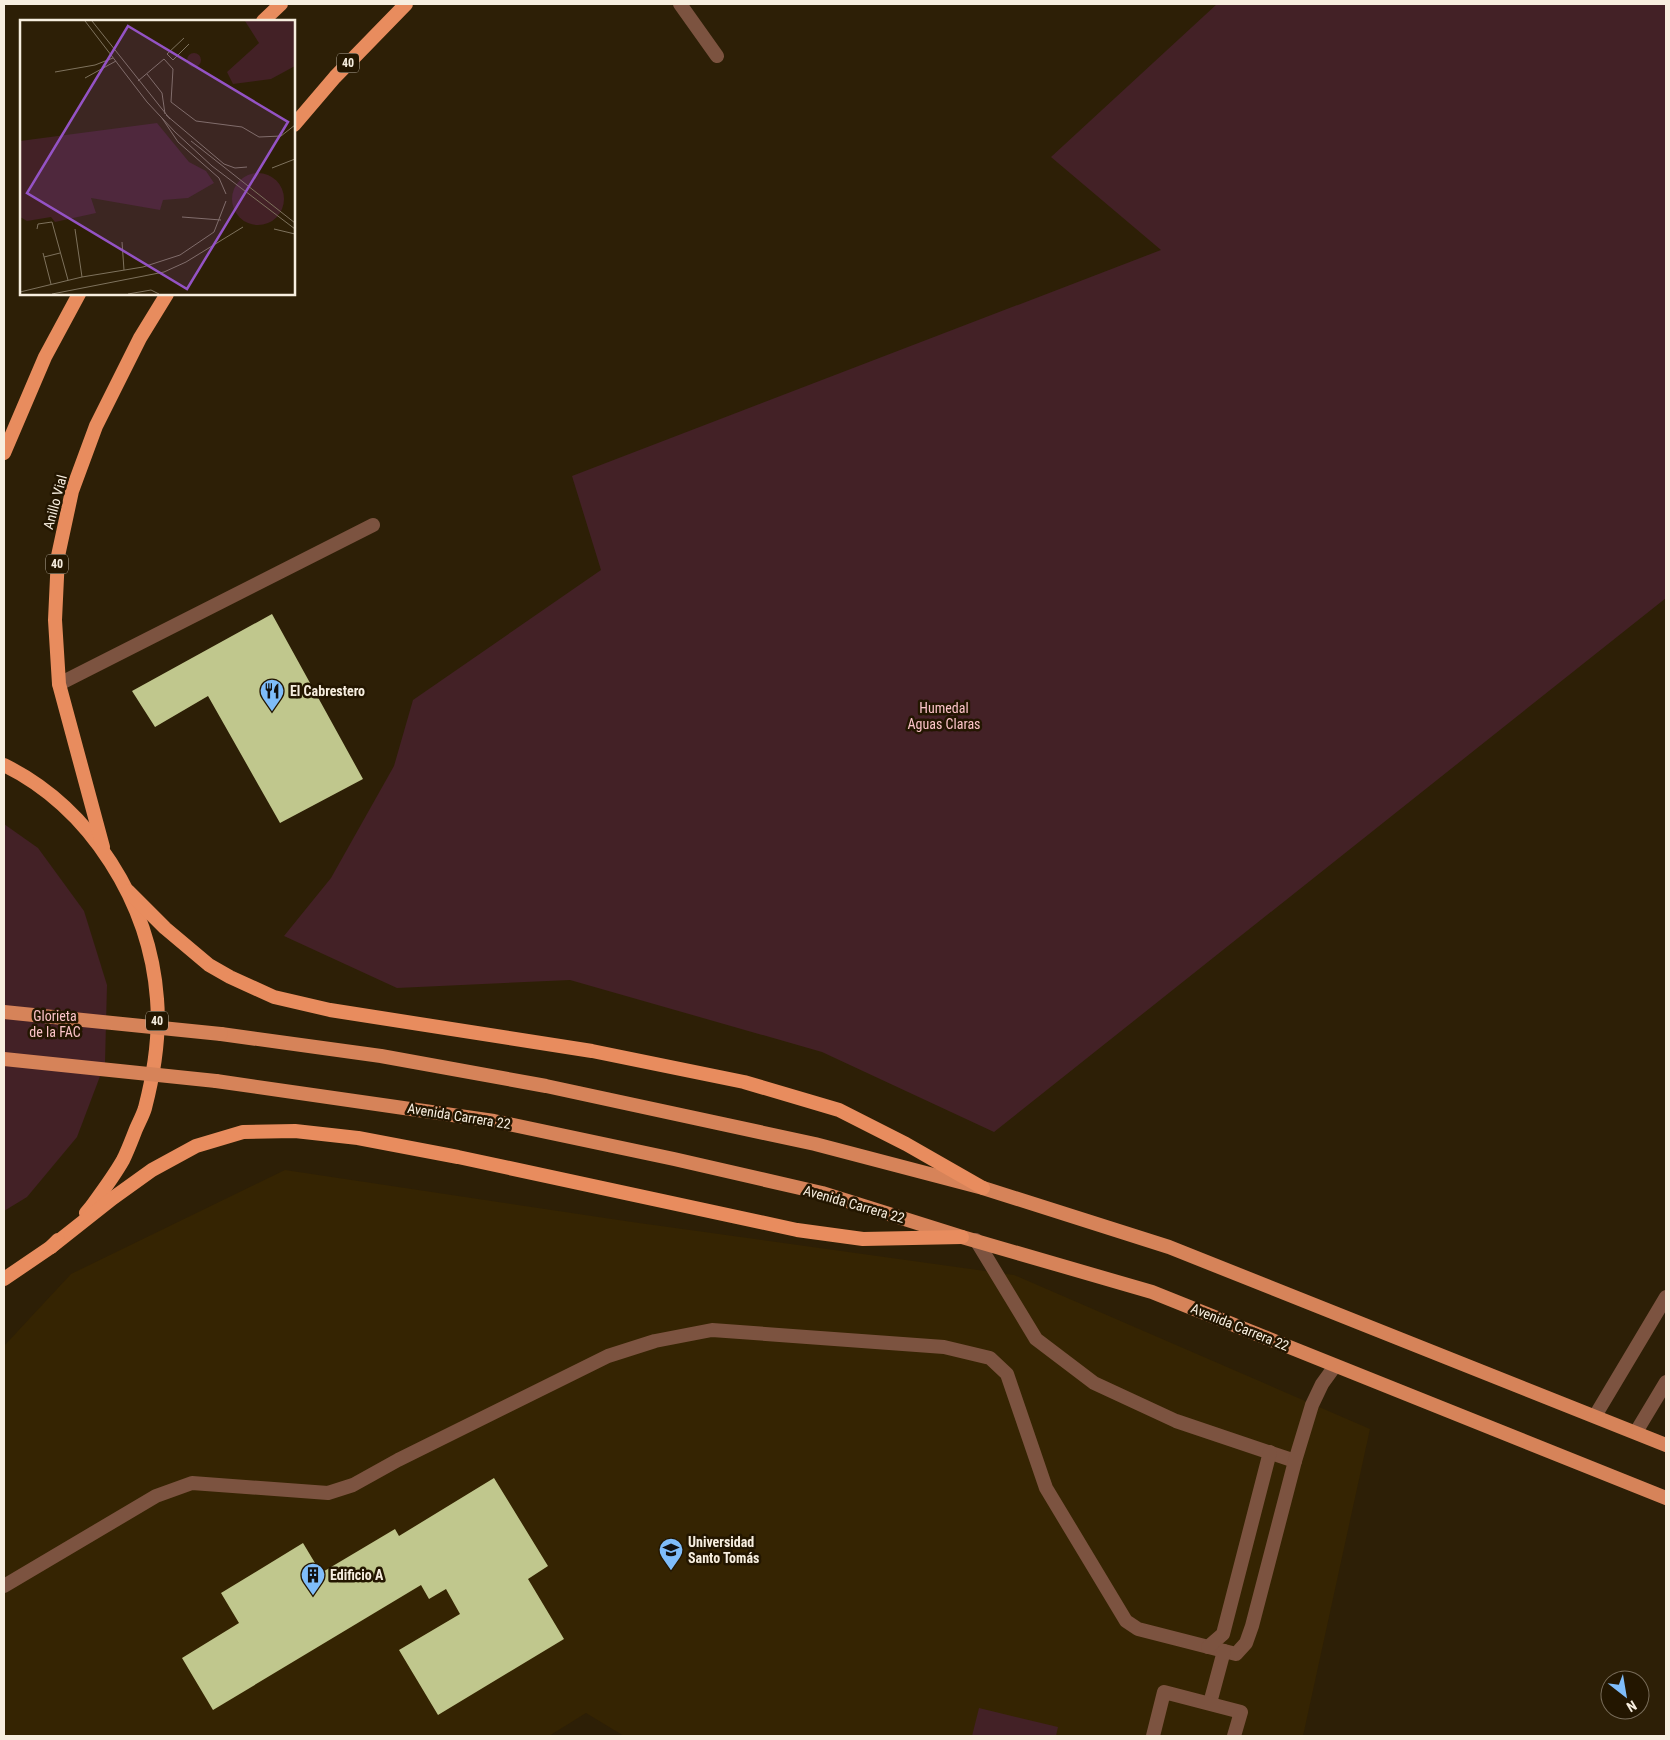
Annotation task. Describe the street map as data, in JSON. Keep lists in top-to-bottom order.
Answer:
{
  "streets": {
    "highway": ["40", "Anillo Vial"],
    "main road": ["Avenida Carrera 22"]
  },
  "crossings": [
    ["40", "Anillo Vial"]
  ],
  "parks": ["Humedal Aguas Claras", "Glorieta de la FAC"],
  "places": {
    "restaurant": ["El Cabrestero"],
    "school or university": ["Universidad Santo Tomás"],
    "building": ["Edificio A"]
  },
  "north": "bottom right"
}
